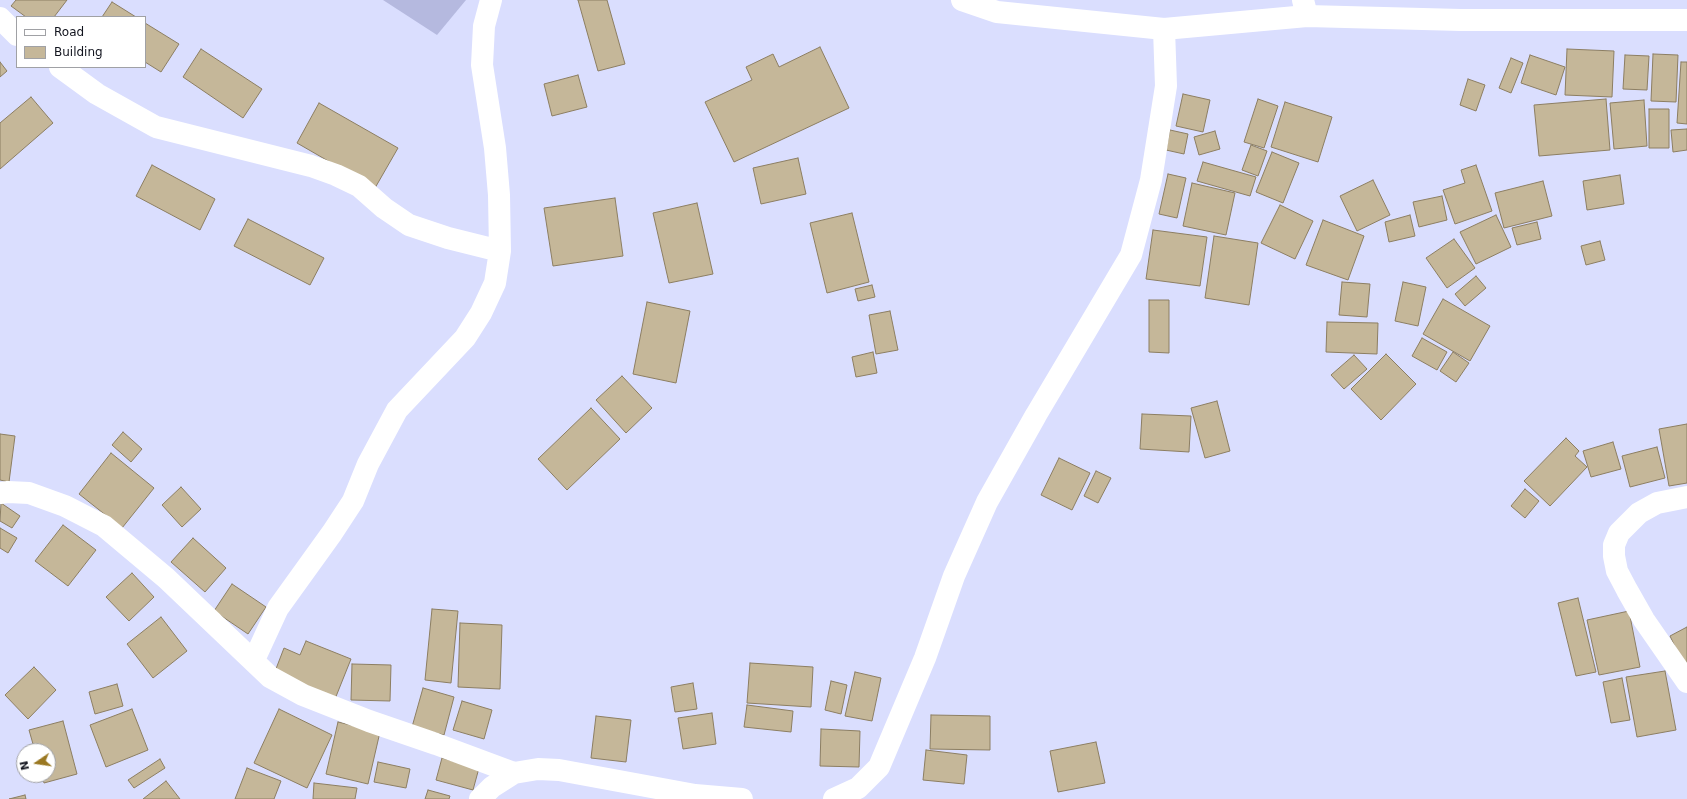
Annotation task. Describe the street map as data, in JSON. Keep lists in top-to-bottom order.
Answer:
{
  "legend": ["Road", "Building"],
  "north": "left"
}
